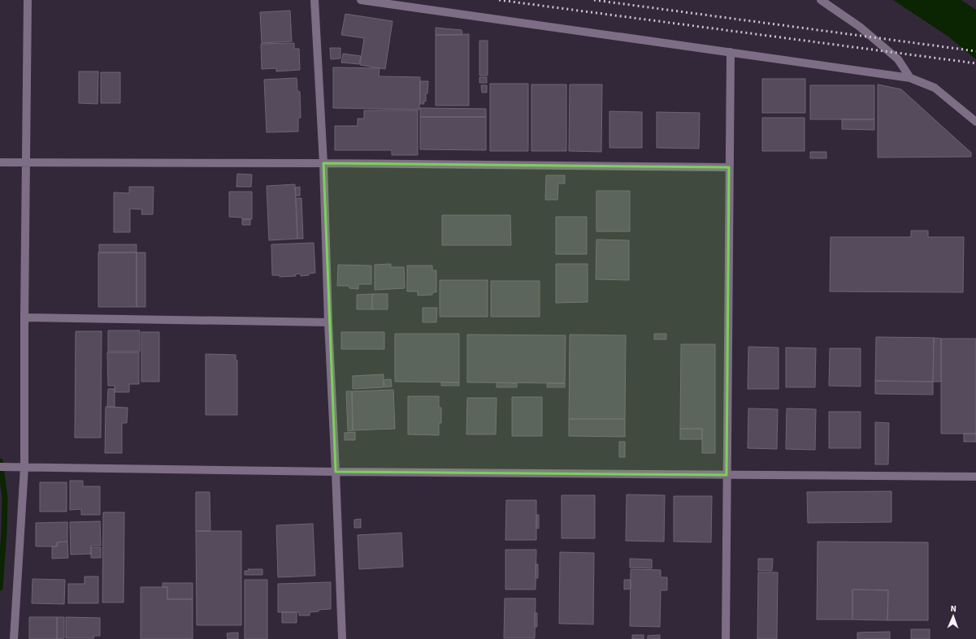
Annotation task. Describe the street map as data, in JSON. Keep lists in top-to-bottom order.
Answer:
{
  "north": "top"
}
